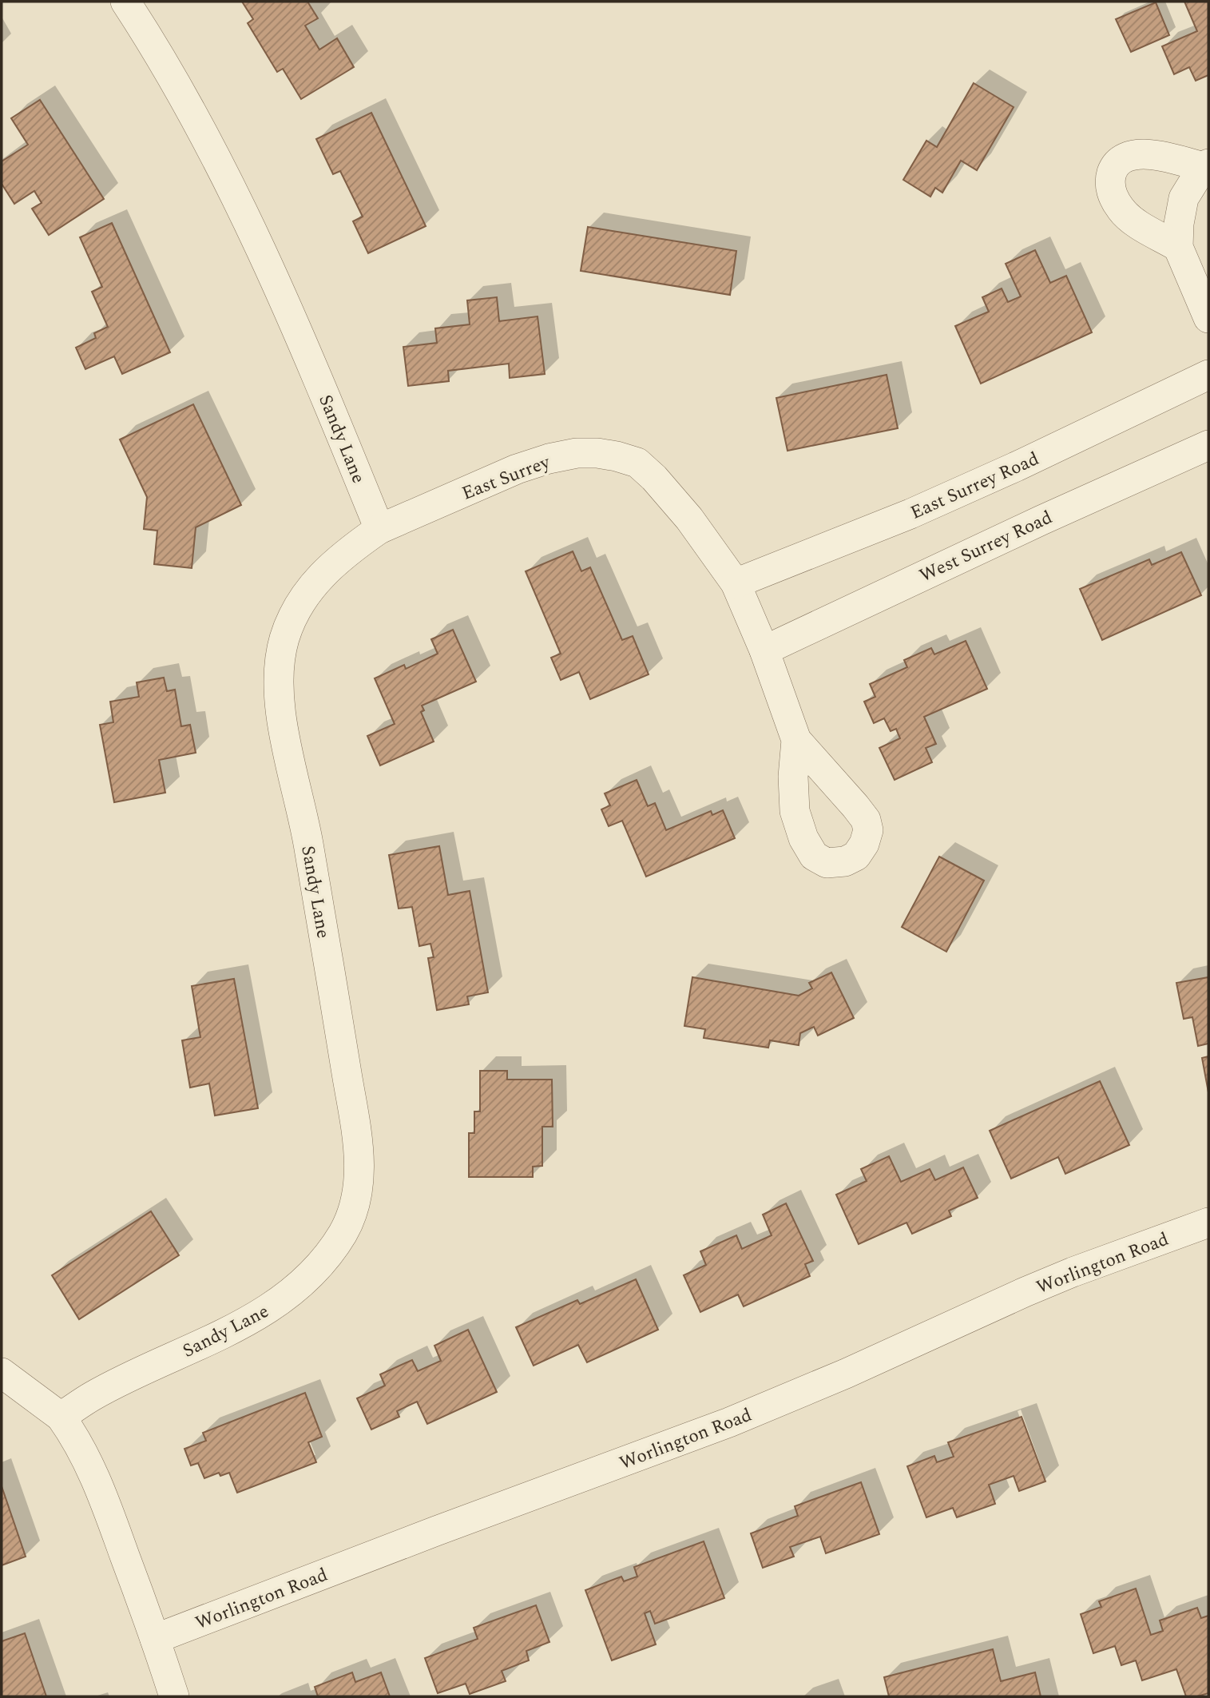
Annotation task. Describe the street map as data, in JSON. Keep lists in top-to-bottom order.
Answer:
{
  "streets": {
    "street": [
      "Sandy Lane",
      "East Surrey",
      "East Surrey Road",
      "West Surrey Road",
      "Worlington Road"
    ]
  },
  "crossings": [
    ["Sandy Lane", "East Surrey"],
    ["East Surrey", "East Surrey Road"]
  ]
}
